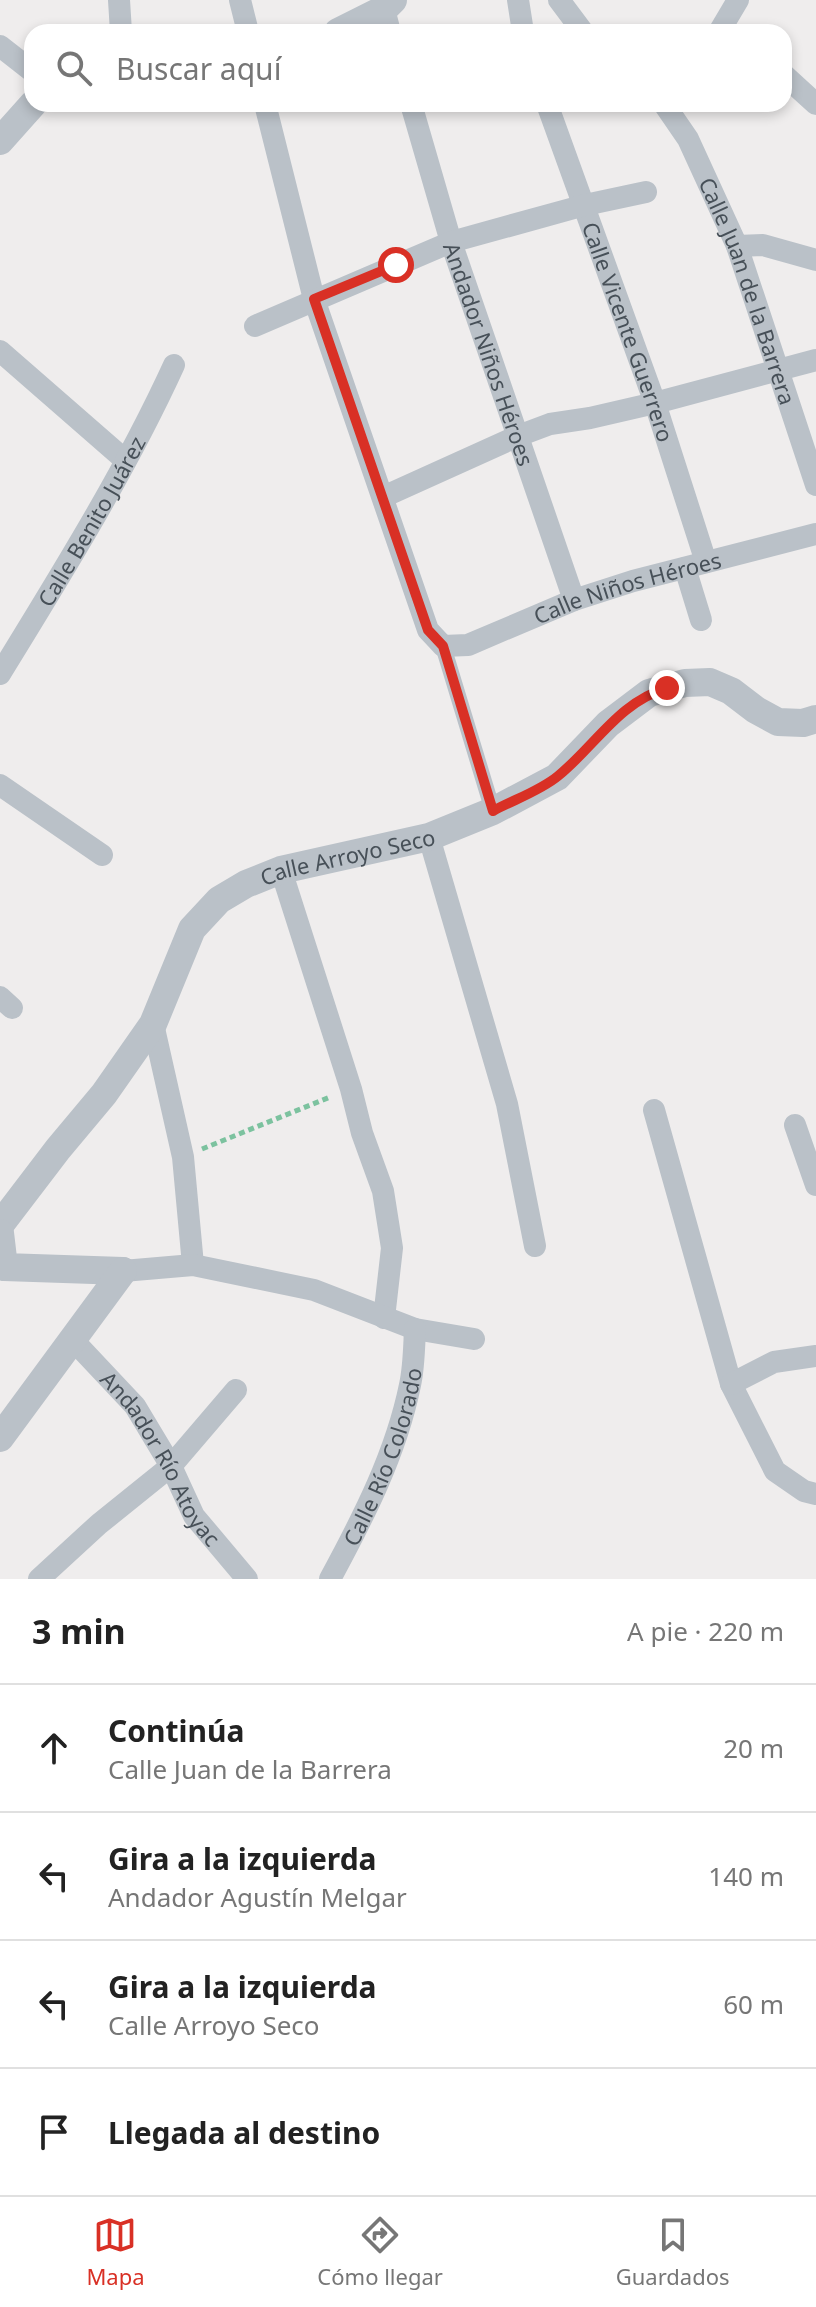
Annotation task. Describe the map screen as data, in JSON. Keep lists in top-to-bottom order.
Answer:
{
  "streets": {
    "street": [
      "Calle Juan de la Barrera",
      "Calle Vicente Guerrero",
      "Andador Niños Héroes",
      "Calle Benito Juárez",
      "Calle Niños Héroes",
      "Calle Arroyo Seco",
      "Calle Río Colorado",
      "Andador Río Atoyac"
    ]
  },
  "crossings": [
    ["Calle Vicente Guerrero", "Calle Niños Héroes"],
    ["Andador Niños Héroes", "Calle Niños Héroes"]
  ],
  "page": {
    "search": "Buscar aquí",
    "heading": ["3 min", "A pie · 220 m"],
    "list": [
      ["Continúa", "Calle Juan de la Barrera", "20 m"],
      ["Gira a la izquierda", "Andador Agustín Melgar", "140 m"],
      ["Gira a la izquierda", "Calle Arroyo Seco", "60 m"],
      "Llegada al destino"
    ],
    "nav": ["Mapa", "Cómo llegar", "Guardados"]
  }
}
